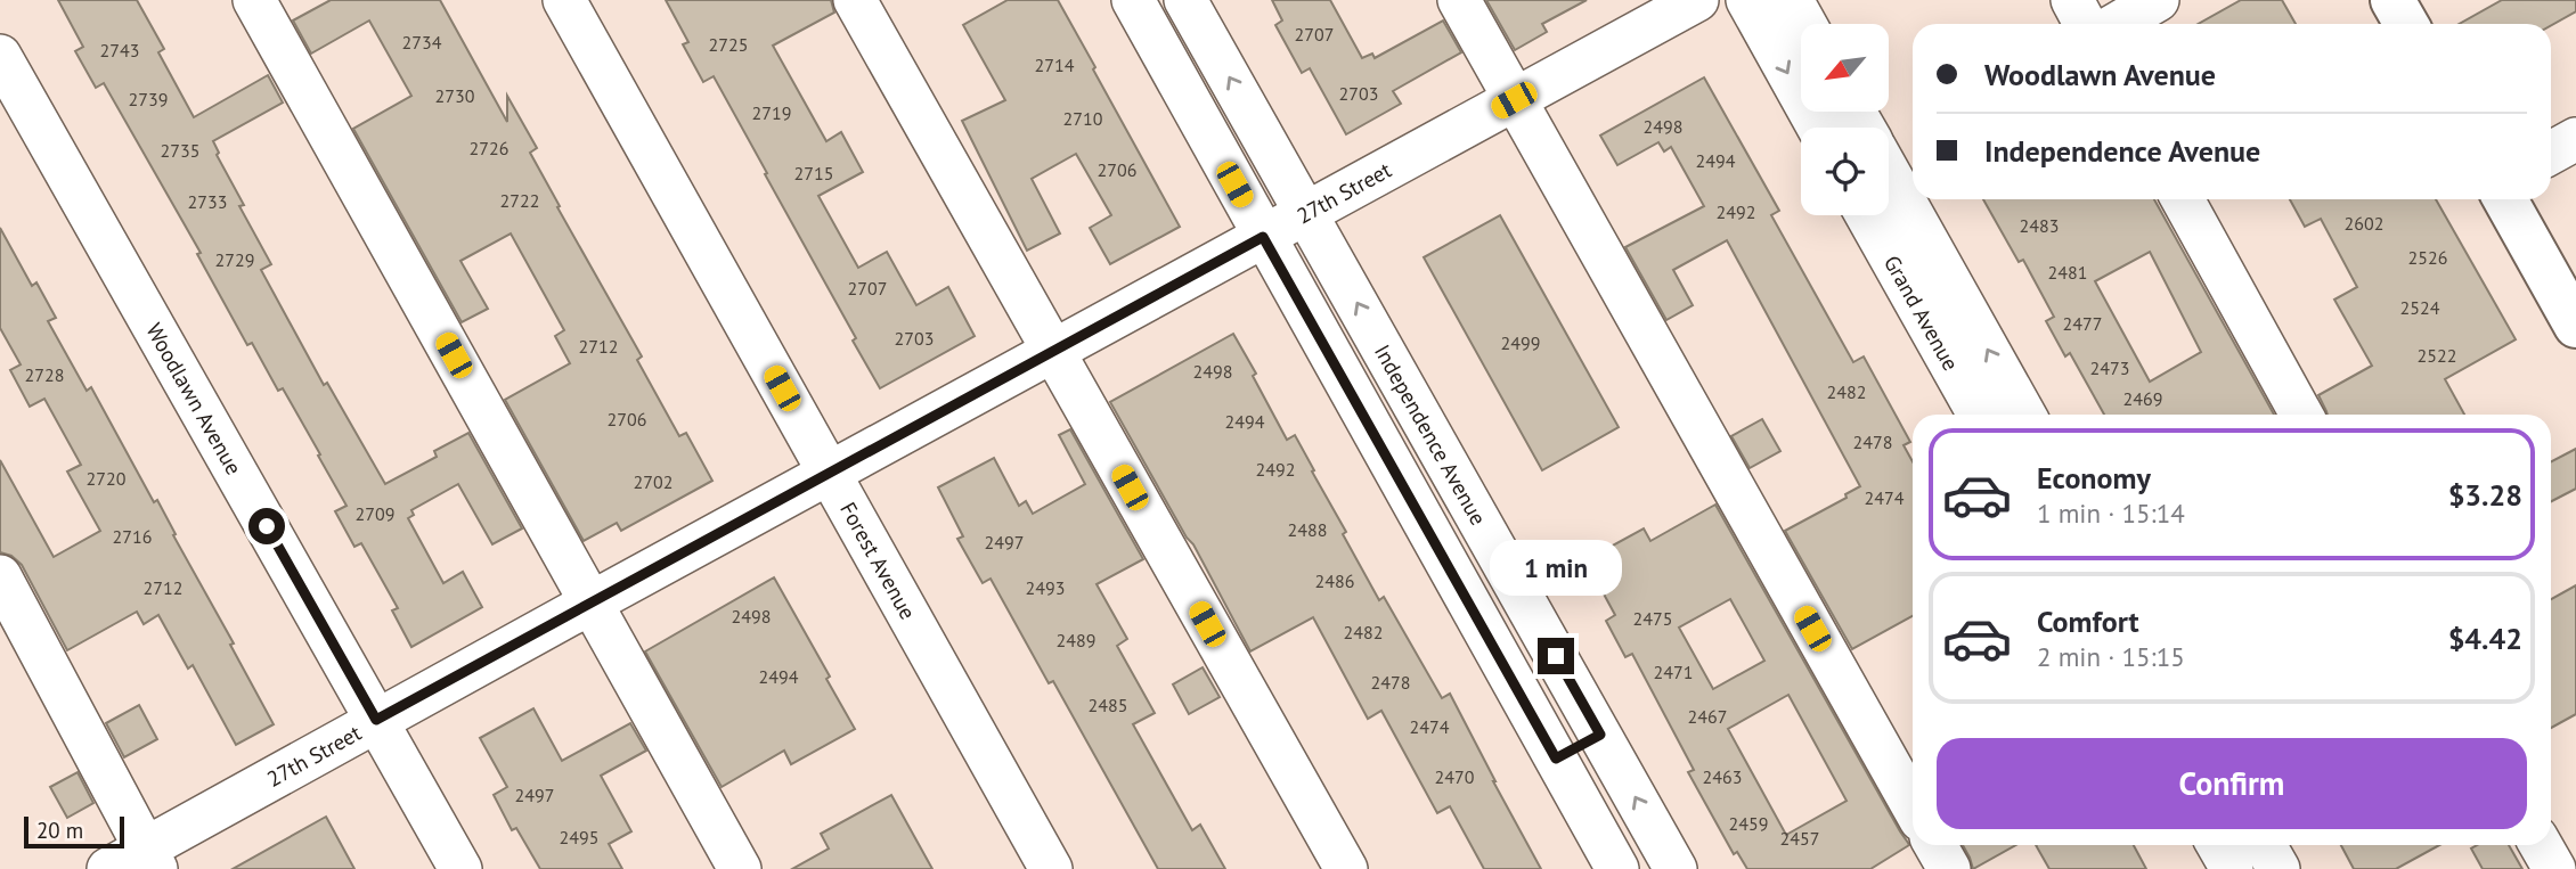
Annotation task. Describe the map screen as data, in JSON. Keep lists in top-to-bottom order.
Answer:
{
  "streets": {
    "street": [
      "27th Street",
      "Grand Avenue",
      "Woodlawn Avenue",
      "Independence Avenue",
      "Forest Avenue"
    ]
  },
  "crossings": [
    ["27th Street", "Woodlawn Avenue"],
    ["27th Street", "Independence Avenue"],
    ["27th Street", "Forest Avenue"]
  ],
  "house_numbers": [
    "2707",
    "2734",
    "2725",
    "2743",
    "2714",
    "2703",
    "2730",
    "2739",
    "2719",
    "2710",
    "2498",
    "2726",
    "2735",
    "2494",
    "2706",
    "2715",
    "2722",
    "2733",
    "2492",
    "2602",
    "2483",
    "2526",
    "2729",
    "2481",
    "2707",
    "2524",
    "2477",
    "2703",
    "2499",
    "2712",
    "2522",
    "2473",
    "2498",
    "2728",
    "2482",
    "2469",
    "2706",
    "2494",
    "2478",
    "2492",
    "2720",
    "2702",
    "2474",
    "2709",
    "2488",
    "2716",
    "2497",
    "2486",
    "2712",
    "2493",
    "2498",
    "2475",
    "2482",
    "2489",
    "2471",
    "2494",
    "2478",
    "2485",
    "2467",
    "2474",
    "2470",
    "2463",
    "2497",
    "2459",
    "2495",
    "2457"
  ],
  "scale_bar": "20 m",
  "north": "bottom left",
  "page": {
    "banner": ["Woodlawn Avenue", "Independence Avenue"],
    "list": [
      {
        "name": "Economy",
        "note": "1 min · 15:14",
        "value": "$3.28"
      },
      {
        "name": "Comfort",
        "note": "2 min · 15:15",
        "value": "$4.42"
      }
    ],
    "bubble": "1 min",
    "buttons": "Confirm",
    "scale": "20 m"
  }
}
